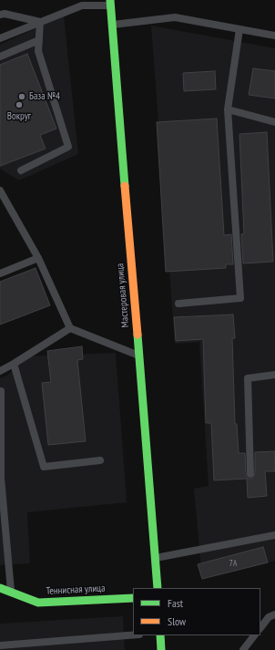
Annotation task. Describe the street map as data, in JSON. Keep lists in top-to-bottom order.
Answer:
{
  "streets": {
    "main road": ["Мастеровая улица", "Теннисная улица"]
  },
  "places": ["База №4", "Вокруг"],
  "house_numbers": ["7А"],
  "legend": ["Fast", "Slow"]
}
